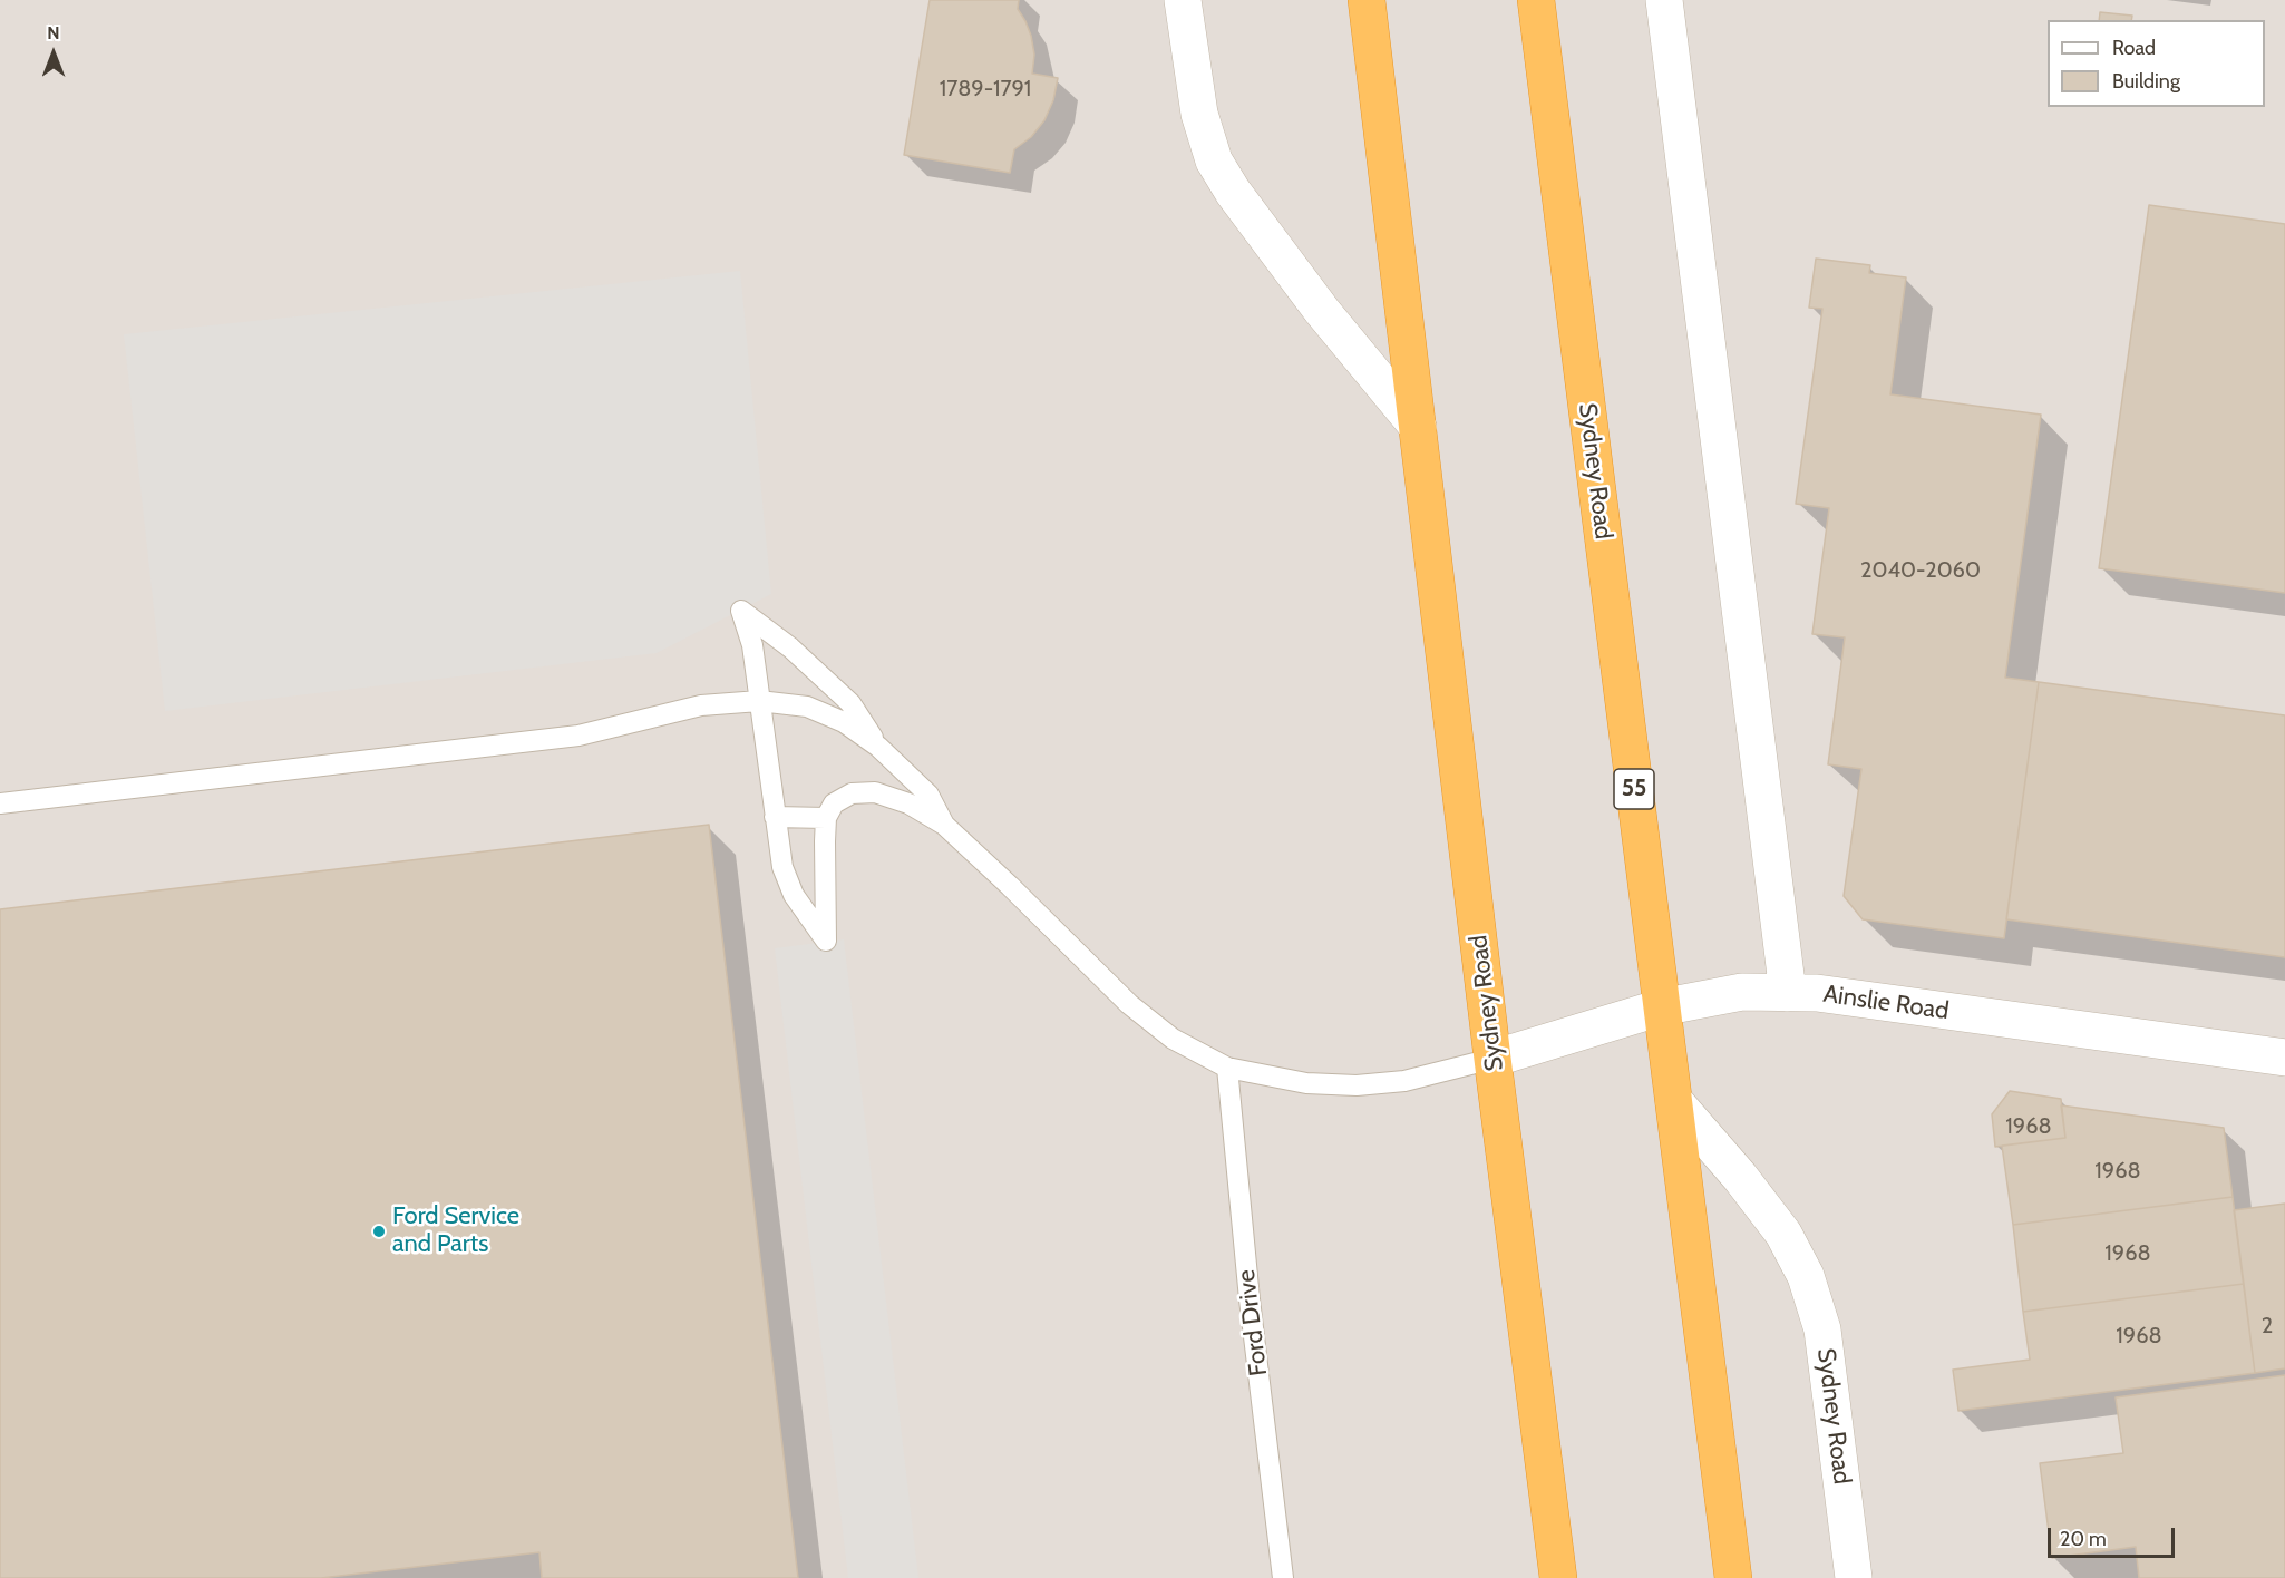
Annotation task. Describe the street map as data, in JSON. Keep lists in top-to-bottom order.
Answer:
{
  "streets": {
    "highway": ["Sydney Road", "55"],
    "street": ["Ainslie Road"],
    "lane": ["Ford Drive"]
  },
  "crossings": [
    ["Sydney Road", "Ainslie Road"]
  ],
  "places": ["Ford Service and Parts"],
  "house_numbers": [
    "1789-1791",
    "2040-2060",
    "1968",
    "1968",
    "1968",
    "2",
    "1968"
  ],
  "legend": ["Road", "Building"],
  "scale_bar": "20 m",
  "north": "top"
}
